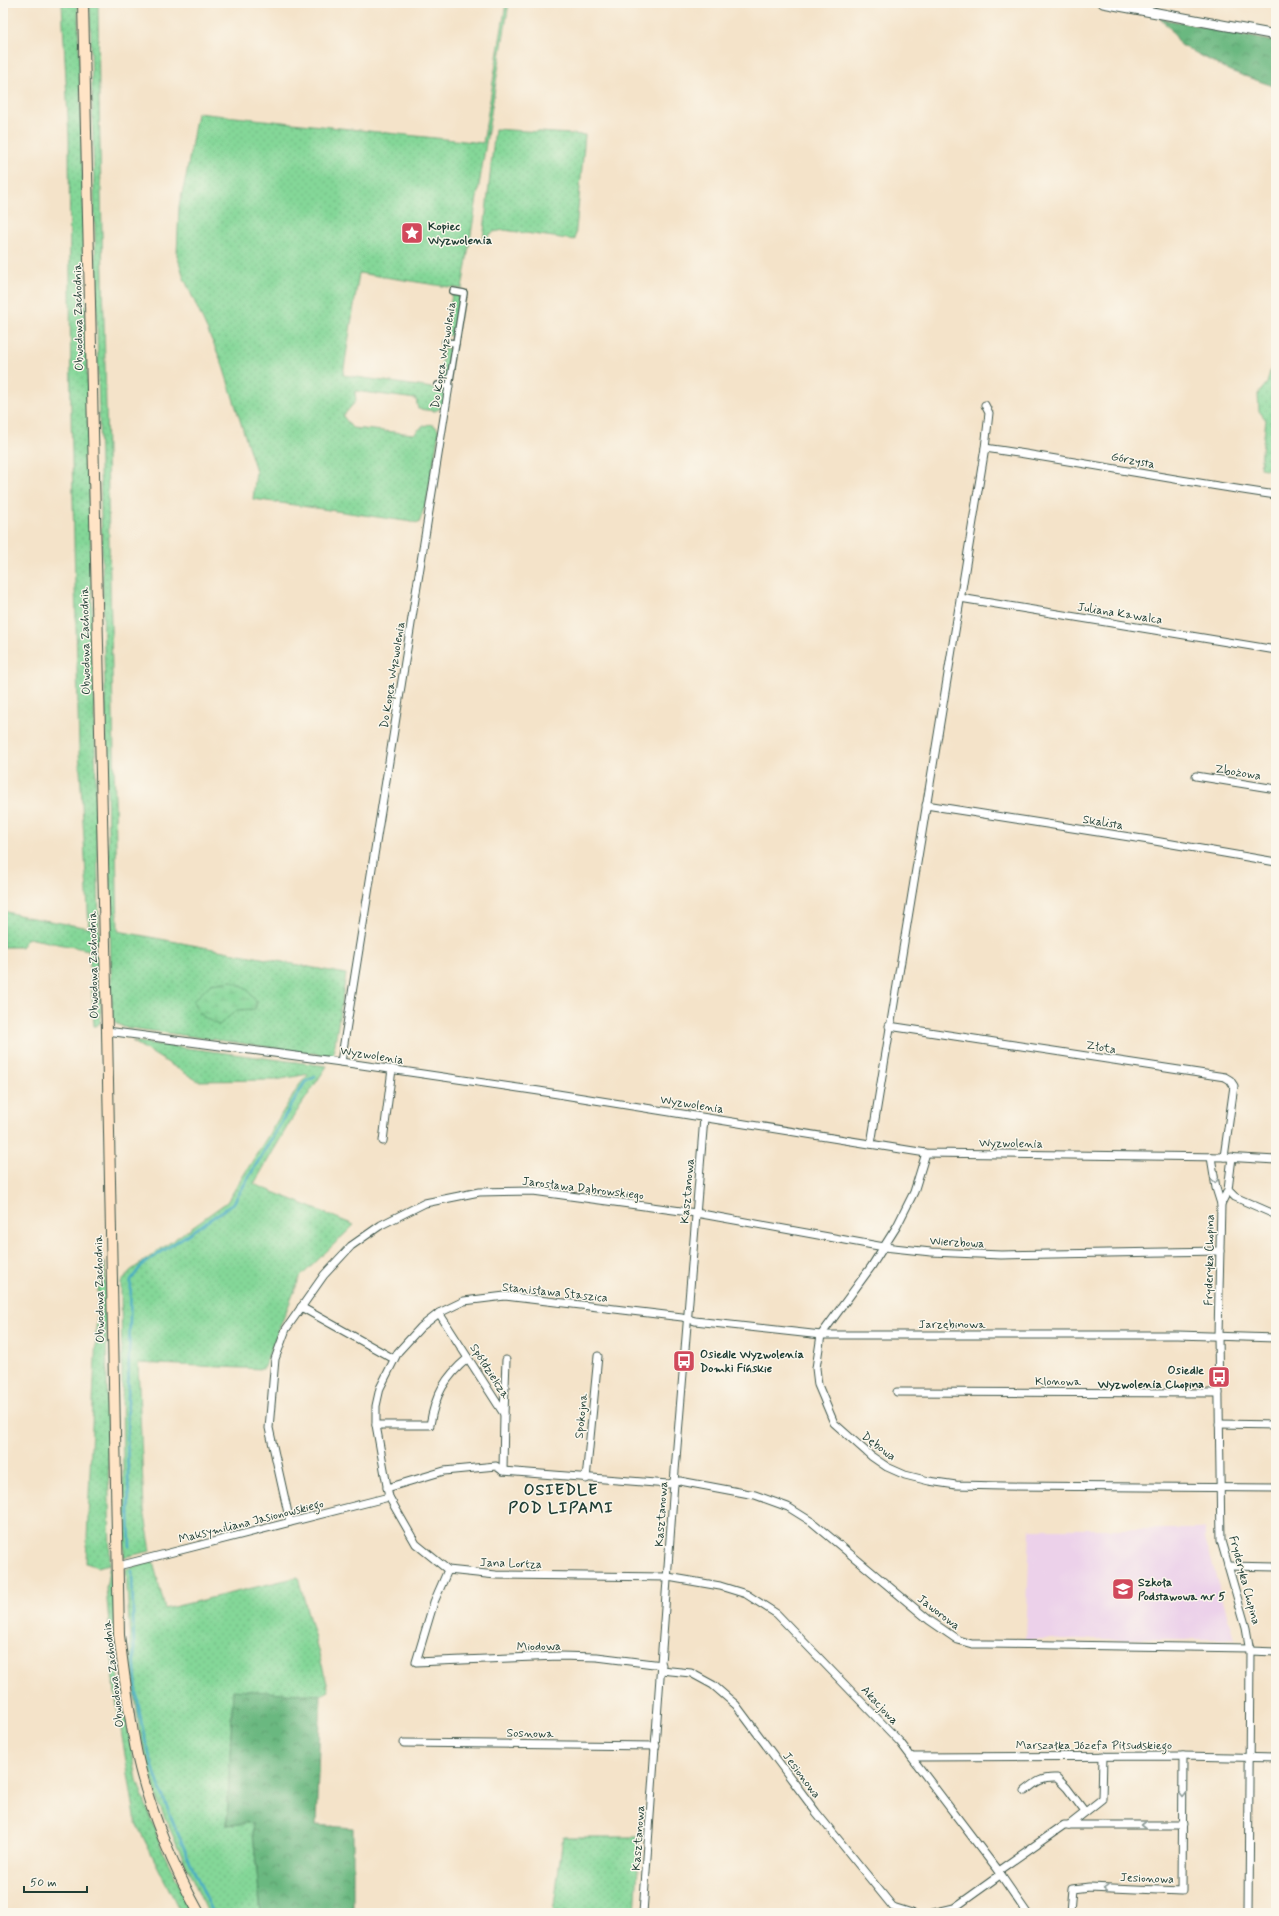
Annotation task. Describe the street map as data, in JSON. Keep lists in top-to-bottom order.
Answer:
{
  "streets": {
    "main road": ["Obwodowa Zachodnia"],
    "street": [
      "Do Kopca Wyzwolenia",
      "Górzysta",
      "Juliana Kawalca",
      "Zbożowa",
      "Skalista",
      "Złota",
      "Wyzwolenia",
      "Jarosława Dąbrowskiego",
      "Kasztanowa",
      "Wierzbowa",
      "Fryderyka Chopina",
      "Stanisława Staszica",
      "Jarzębinowa",
      "Spółdzielcza",
      "Klonowa",
      "Spokojna",
      "Dębowa",
      "Maksymiliana Jasionowskiego",
      "Jana Lortza",
      "Jaworowa",
      "Miodowa",
      "Akacjowa",
      "Sosnowa",
      "Marszałka Józefa Piłsudskiego",
      "Jesionowa"
    ]
  },
  "crossings": [
    ["Obwodowa Zachodnia", "Wyzwolenia"],
    ["Obwodowa Zachodnia", "Maksymiliana Jasionowskiego"],
    ["Do Kopca Wyzwolenia", "Wyzwolenia"],
    ["Złota", "Wyzwolenia"],
    ["Wyzwolenia", "Kasztanowa"],
    ["Wyzwolenia", "Fryderyka Chopina"],
    ["Wyzwolenia", "Dębowa"],
    ["Jarosława Dąbrowskiego", "Kasztanowa"],
    ["Jarosława Dąbrowskiego", "Wierzbowa"],
    ["Jarosława Dąbrowskiego", "Maksymiliana Jasionowskiego"],
    ["Kasztanowa", "Wierzbowa"],
    ["Kasztanowa", "Stanisława Staszica"],
    ["Kasztanowa", "Jarzębinowa"],
    ["Kasztanowa", "Jana Lortza"],
    ["Kasztanowa", "Jaworowa"],
    ["Kasztanowa", "Miodowa"],
    ["Kasztanowa", "Akacjowa"],
    ["Kasztanowa", "Sosnowa"],
    ["Kasztanowa", "Jesionowa"],
    ["Wierzbowa", "Fryderyka Chopina"],
    ["Wierzbowa", "Dębowa"],
    ["Fryderyka Chopina", "Jarzębinowa"],
    ["Fryderyka Chopina", "Klonowa"],
    ["Fryderyka Chopina", "Dębowa"],
    ["Fryderyka Chopina", "Jaworowa"],
    ["Fryderyka Chopina", "Marszałka Józefa Piłsudskiego"],
    ["Stanisława Staszica", "Jarzębinowa"],
    ["Stanisława Staszica", "Spółdzielcza"],
    ["Stanisława Staszica", "Maksymiliana Jasionowskiego"],
    ["Jarzębinowa", "Dębowa"],
    ["Jana Lortza", "Miodowa"],
    ["Jana Lortza", "Akacjowa"],
    ["Miodowa", "Jesionowa"],
    ["Akacjowa", "Marszałka Józefa Piłsudskiego"],
    ["Marszałka Józefa Piłsudskiego", "Jesionowa"]
  ],
  "districts": ["OSIEDLE POD LIPAMI"],
  "places": {
    "place": ["Kopiec Wyzwolenia"],
    "bus stop": ["Osiedle Wyzwolenia Domki Fińskie", "Osiedle Wyzwolenia Chopina"],
    "school or university": ["Szkoła Podstawowa nr 5"]
  },
  "scale_bar": "50 m"
}
